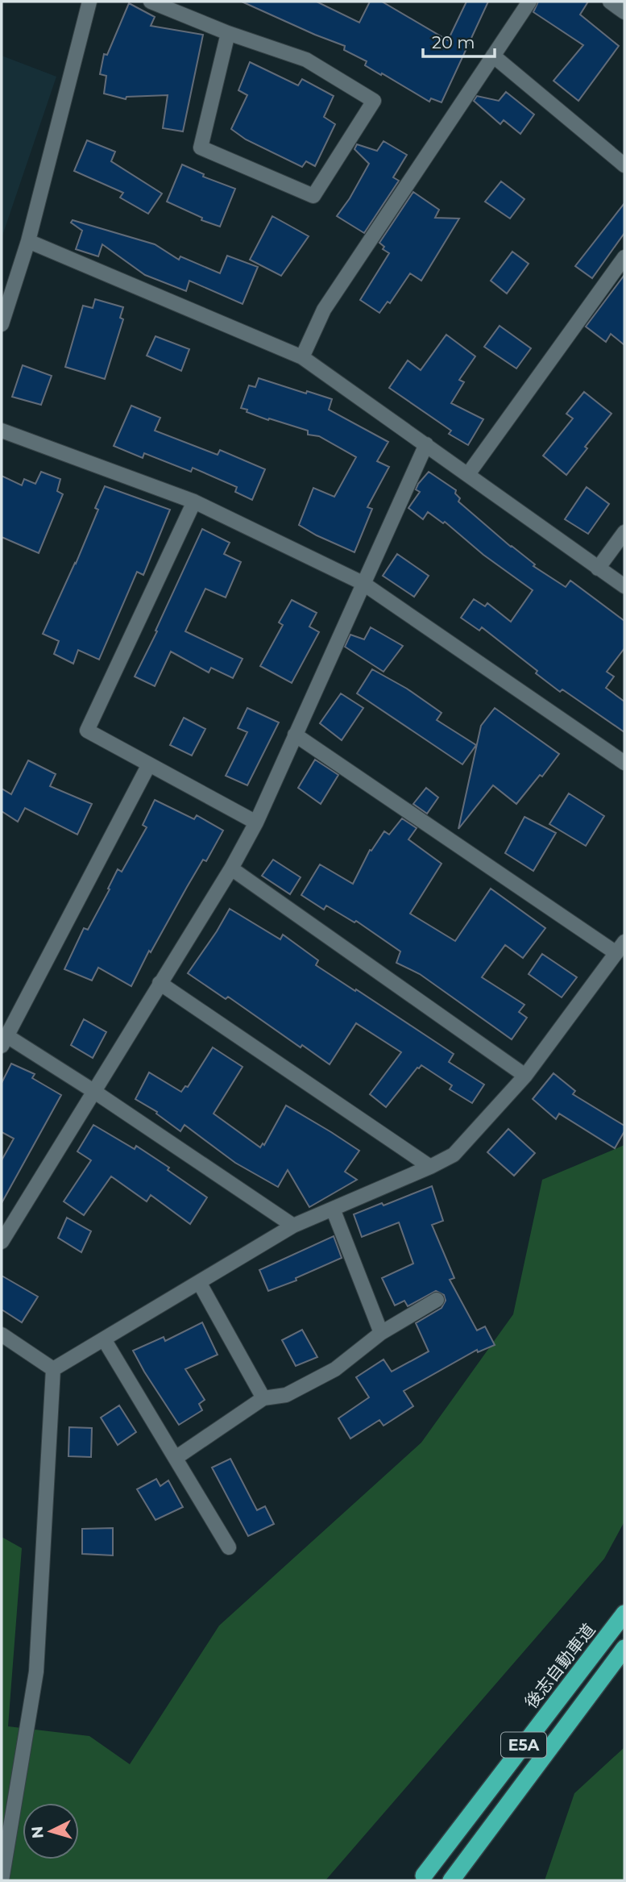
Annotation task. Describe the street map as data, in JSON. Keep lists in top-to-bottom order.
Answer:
{
  "streets": {
    "highway": ["後志自動車道", "E5A"]
  },
  "scale_bar": "20 m",
  "north": "left"
}
